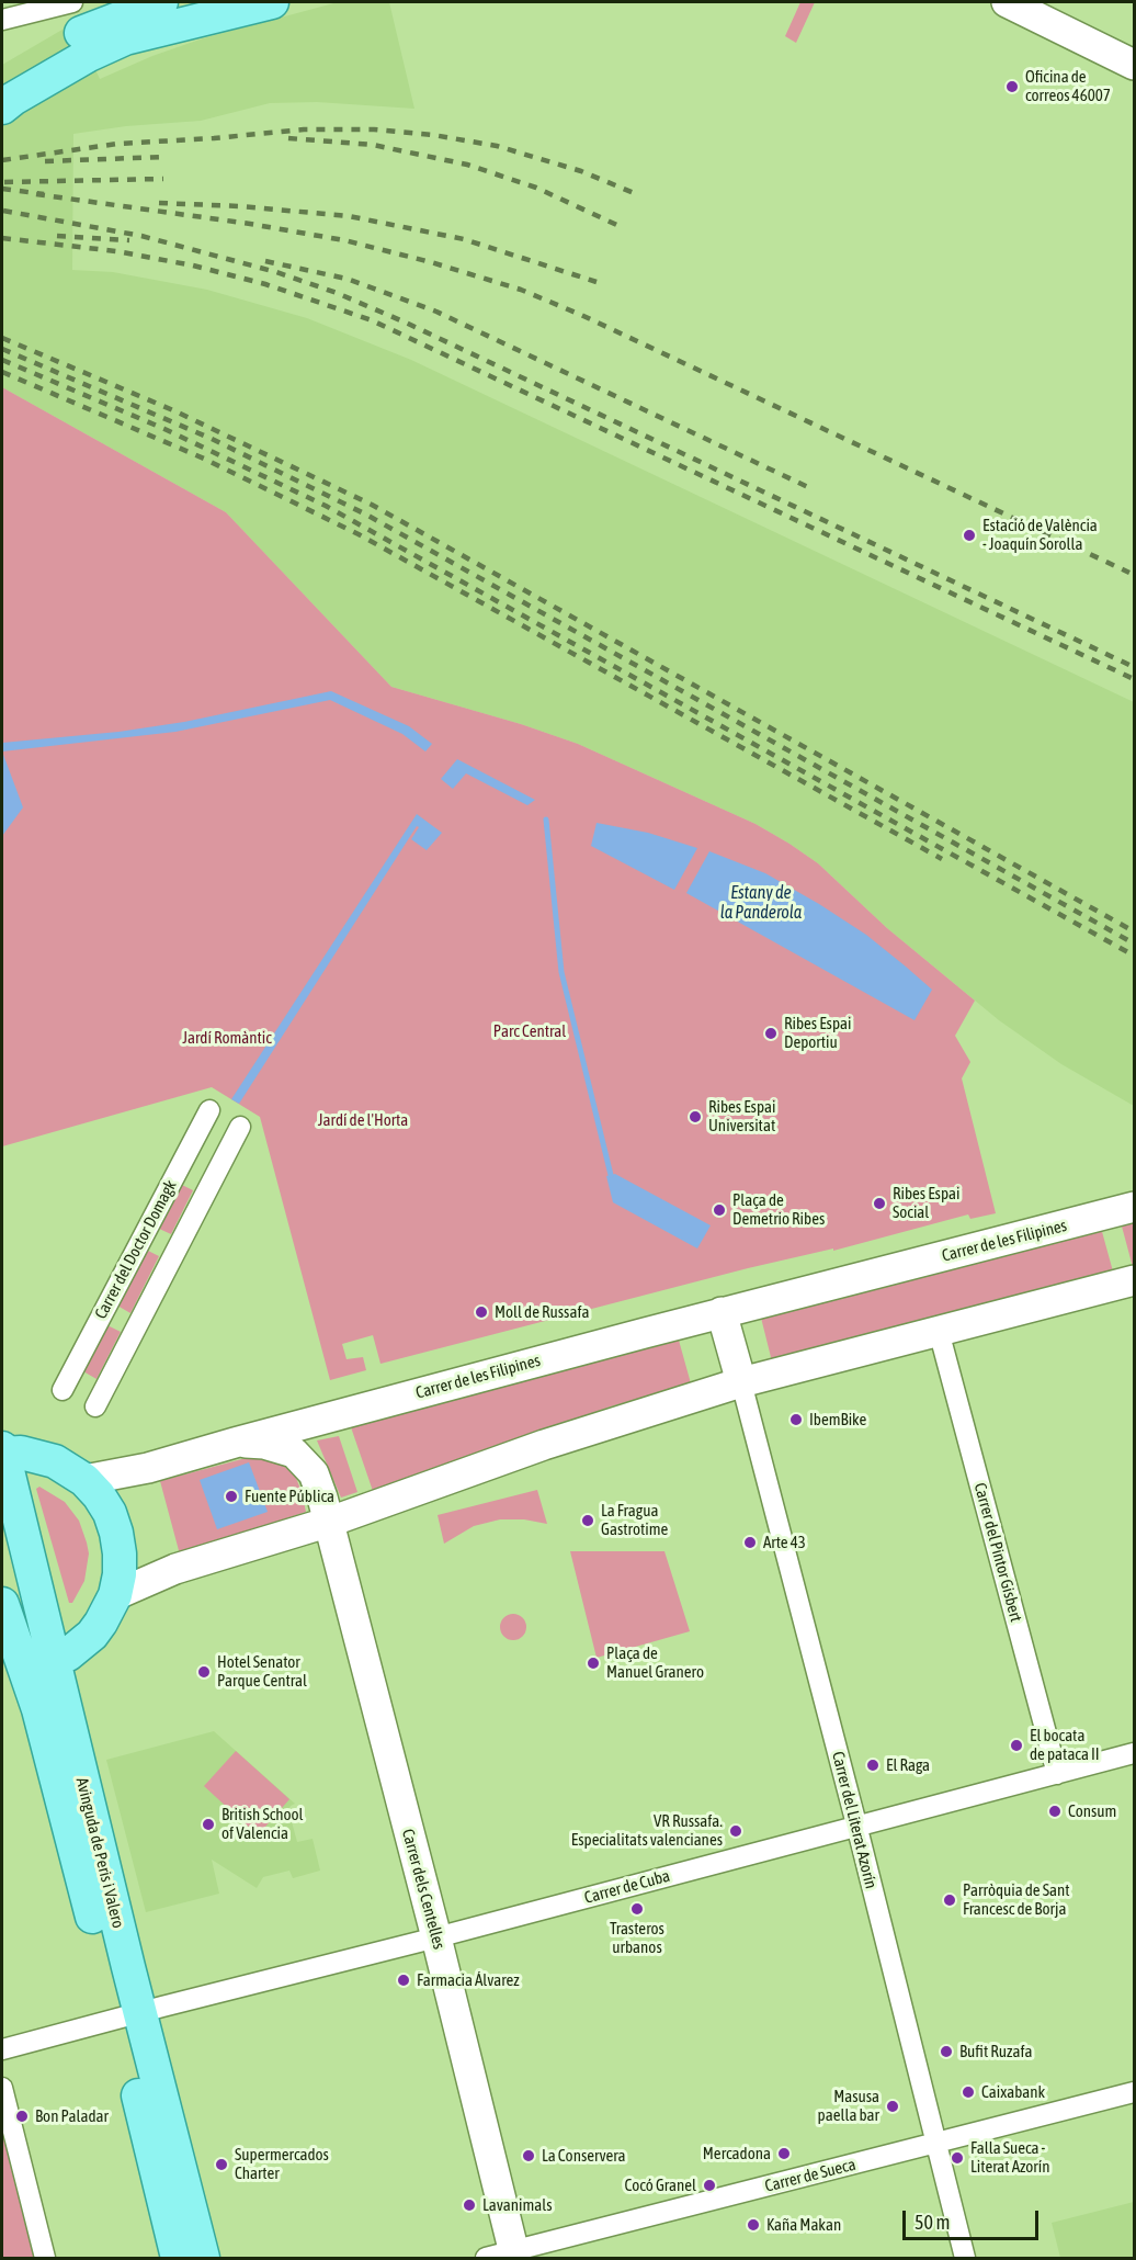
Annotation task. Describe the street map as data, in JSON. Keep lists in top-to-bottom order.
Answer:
{
  "streets": {
    "main road": ["Carrer de les Filipines", "Avinguda de Peris i Valero", "Carrer dels Centelles"],
    "street": [
      "Carrer del Doctor Domagk",
      "Carrer del Pintor Gisbert",
      "Carrer del Literat Azorín",
      "Carrer de Cuba",
      "Carrer de Sueca"
    ]
  },
  "crossings": [
    ["Carrer de les Filipines", "Carrer dels Centelles"],
    ["Carrer del Pintor Gisbert", "Carrer de Cuba"],
    ["Carrer del Literat Azorín", "Carrer de Cuba"],
    ["Carrer del Literat Azorín", "Carrer de Sueca"],
    ["Avinguda de Peris i Valero", "Carrer de Cuba"],
    ["Carrer de Cuba", "Carrer dels Centelles"],
    ["Carrer dels Centelles", "Carrer de Sueca"]
  ],
  "water": ["Estany de la Panderola"],
  "parks": ["Parc Central", "Jardí Romàntic", "Jardí de l'Horta"],
  "places": [
    "Oficina de correos 46007",
    "Estació de València - Joaquín Sorolla",
    "Ribes Espai Deportiu",
    "Ribes Espai Universitat",
    "Ribes Espai Social",
    "Plaça de Demetrio Ribes",
    "Moll de Russafa",
    "IbemBike",
    "Fuente Pública",
    "La Fragua Gastrotime",
    "Arte 43",
    "Plaça de Manuel Granero",
    "Hotel Senator Parque Central",
    "El bocata de pataca II",
    "El Raga",
    "Consum",
    "British School of Valencia",
    "VR Russafa. Especialitats valencianes",
    "Parròquia de Sant Francesc de Borja",
    "Trasteros urbanos",
    "Farmacia Álvarez",
    "Bufit Ruzafa",
    "Caixabank",
    "Masusa paella bar",
    "Bon Paladar",
    "Mercadona",
    "La Conservera",
    "Falla Sueca - Literat Azorín",
    "Supermercados Charter",
    "Cocó Granel",
    "Lavanimals",
    "Kaña Makan"
  ],
  "scale_bar": "50 m"
}
